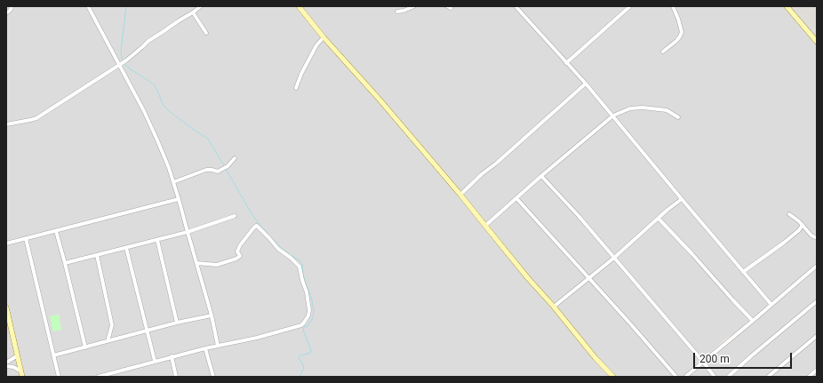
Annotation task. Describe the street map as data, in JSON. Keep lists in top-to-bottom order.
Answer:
{
  "scale_bar": "200 m"
}
